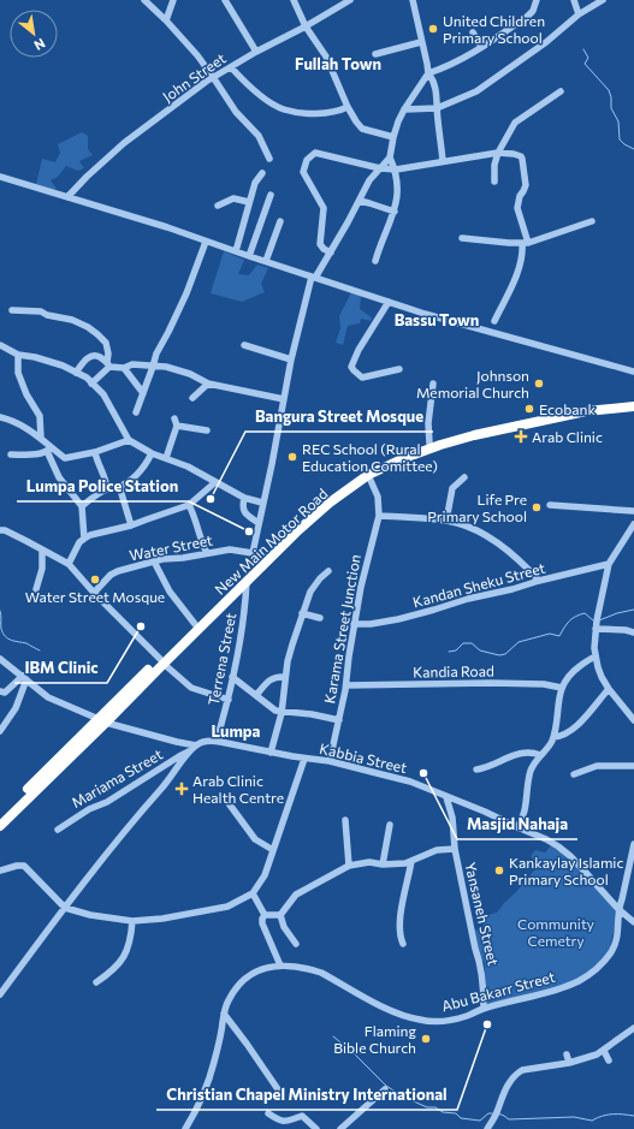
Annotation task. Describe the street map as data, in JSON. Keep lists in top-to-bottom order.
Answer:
{
  "streets": {
    "highway": ["New Main Motor Road"],
    "street": [
      "John Street",
      "Water Street",
      "Kandan Sheku Street",
      "Karama Street Junction",
      "Terrena Street",
      "Kandia Road",
      "Kabbia Street",
      "Mariama Street",
      "Yansaneh Street",
      "Abu Bakarr Street"
    ]
  },
  "crossings": [
    ["New Main Motor Road", "Water Street"],
    ["New Main Motor Road", "Karama Street Junction"],
    ["New Main Motor Road", "Terrena Street"],
    ["Kandan Sheku Street", "Karama Street Junction"],
    ["Karama Street Junction", "Kandia Road"],
    ["Karama Street Junction", "Kabbia Street"],
    ["Terrena Street", "Kabbia Street"],
    ["Kabbia Street", "Yansaneh Street"],
    ["Kabbia Street", "Abu Bakarr Street"],
    ["Yansaneh Street", "Abu Bakarr Street"]
  ],
  "districts": ["Fullah Town", "Bassu Town", "Lumpa"],
  "parks": ["Community Cemetry"],
  "places": {
    "other": [
      "United Children Primary School",
      "Johnson Memorial Church",
      "Ecobank",
      "REC School (Rural Education Comittee)",
      "Bangura Street Mosque",
      "Life Pre Primary School",
      "Lumpa Police Station",
      "Water Street Mosque",
      "IBM Clinic",
      "Masjid Nahaja",
      "Kankaylay Islamic Primary School",
      "Christian Chapel Ministry International",
      "Flaming Bible Church"
    ],
    "health": ["Arab Clinic", "Arab Clinic Health Centre"]
  },
  "north": "bottom right"
}
